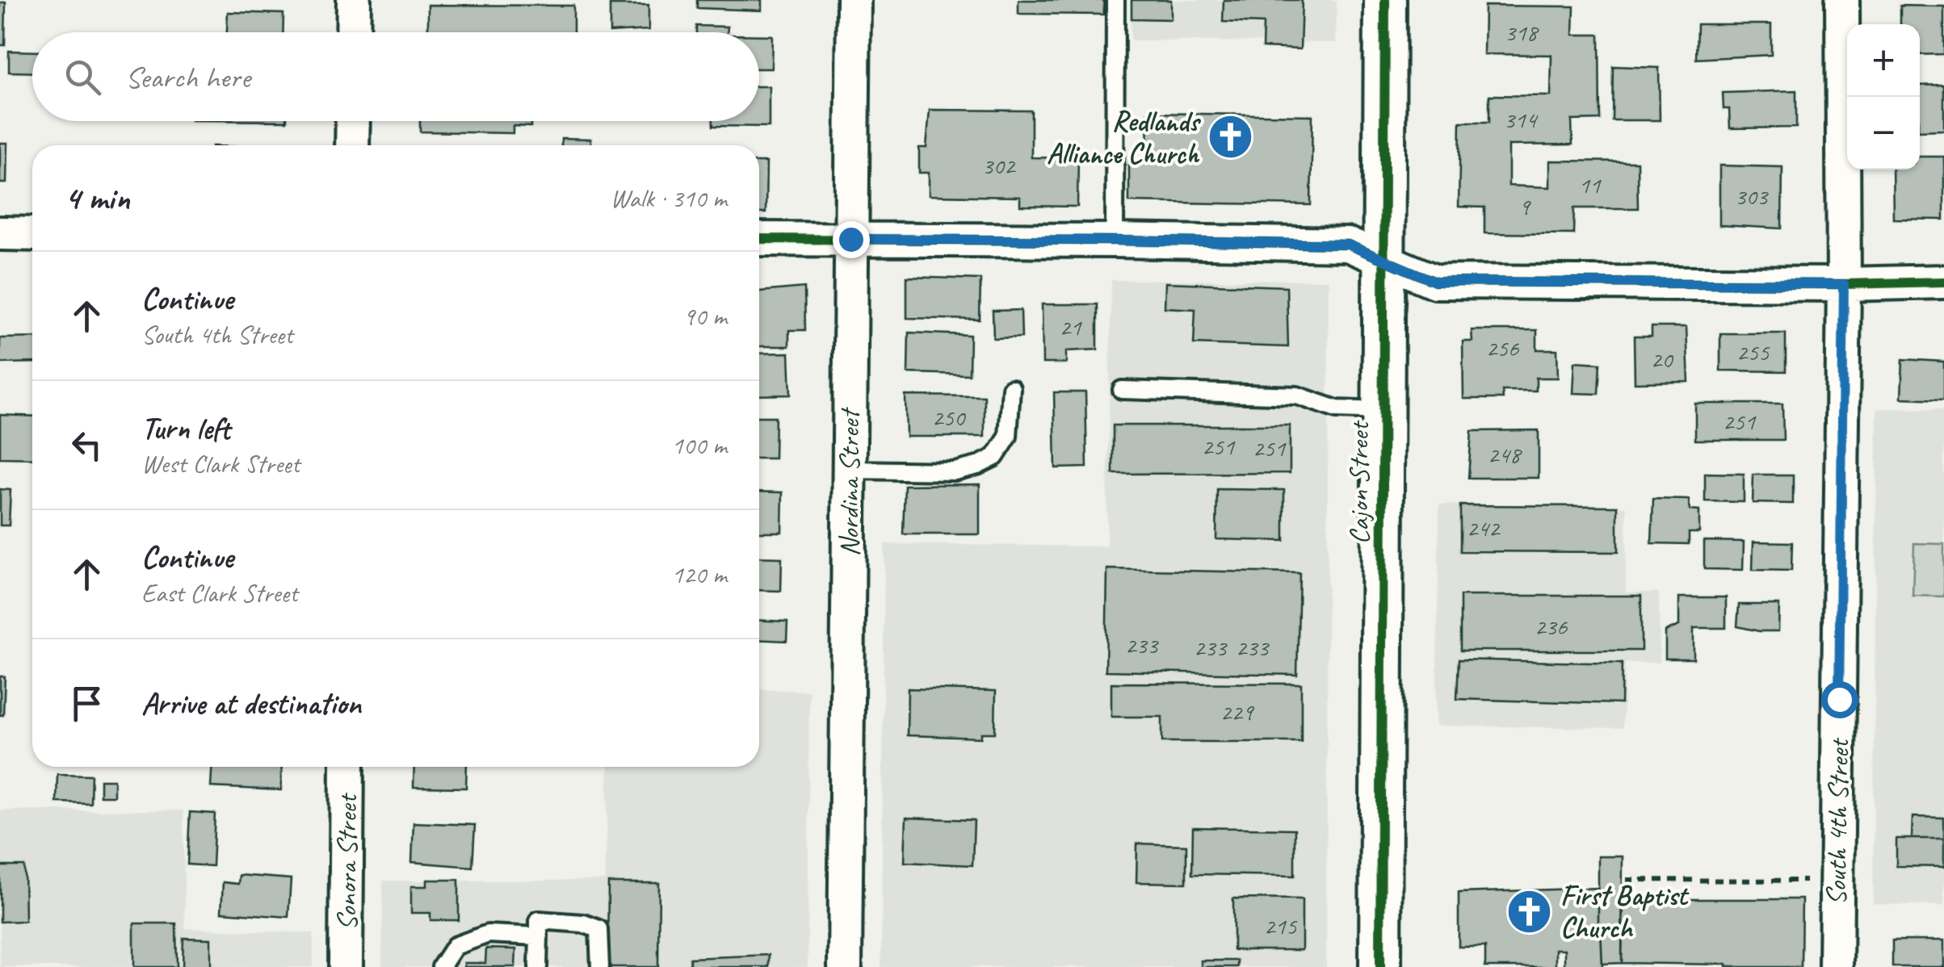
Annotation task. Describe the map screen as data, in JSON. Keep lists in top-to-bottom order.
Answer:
{
  "streets": {
    "street": [
      "Nordina Street",
      "Cajon Street",
      "South 4th Street",
      "Sonora Street"
    ]
  },
  "places": {
    "church": ["Redlands Alliance Church", "First Baptist Church"]
  },
  "house_numbers": [
    "318",
    "314",
    "302",
    "11",
    "303",
    "9",
    "21",
    "256",
    "255",
    "20",
    "250",
    "251",
    "251",
    "251",
    "248",
    "242",
    "236",
    "233",
    "233",
    "233",
    "229",
    "215"
  ],
  "page": {
    "map_buttons": ["+", "−"],
    "search": "Search here",
    "heading": ["4 min", "Walk · 310 m"],
    "list": [
      ["Continue", "South 4th Street", "90 m"],
      ["Turn left", "West Clark Street", "100 m"],
      ["Continue", "East Clark Street", "120 m"],
      "Arrive at destination"
    ]
  }
}
